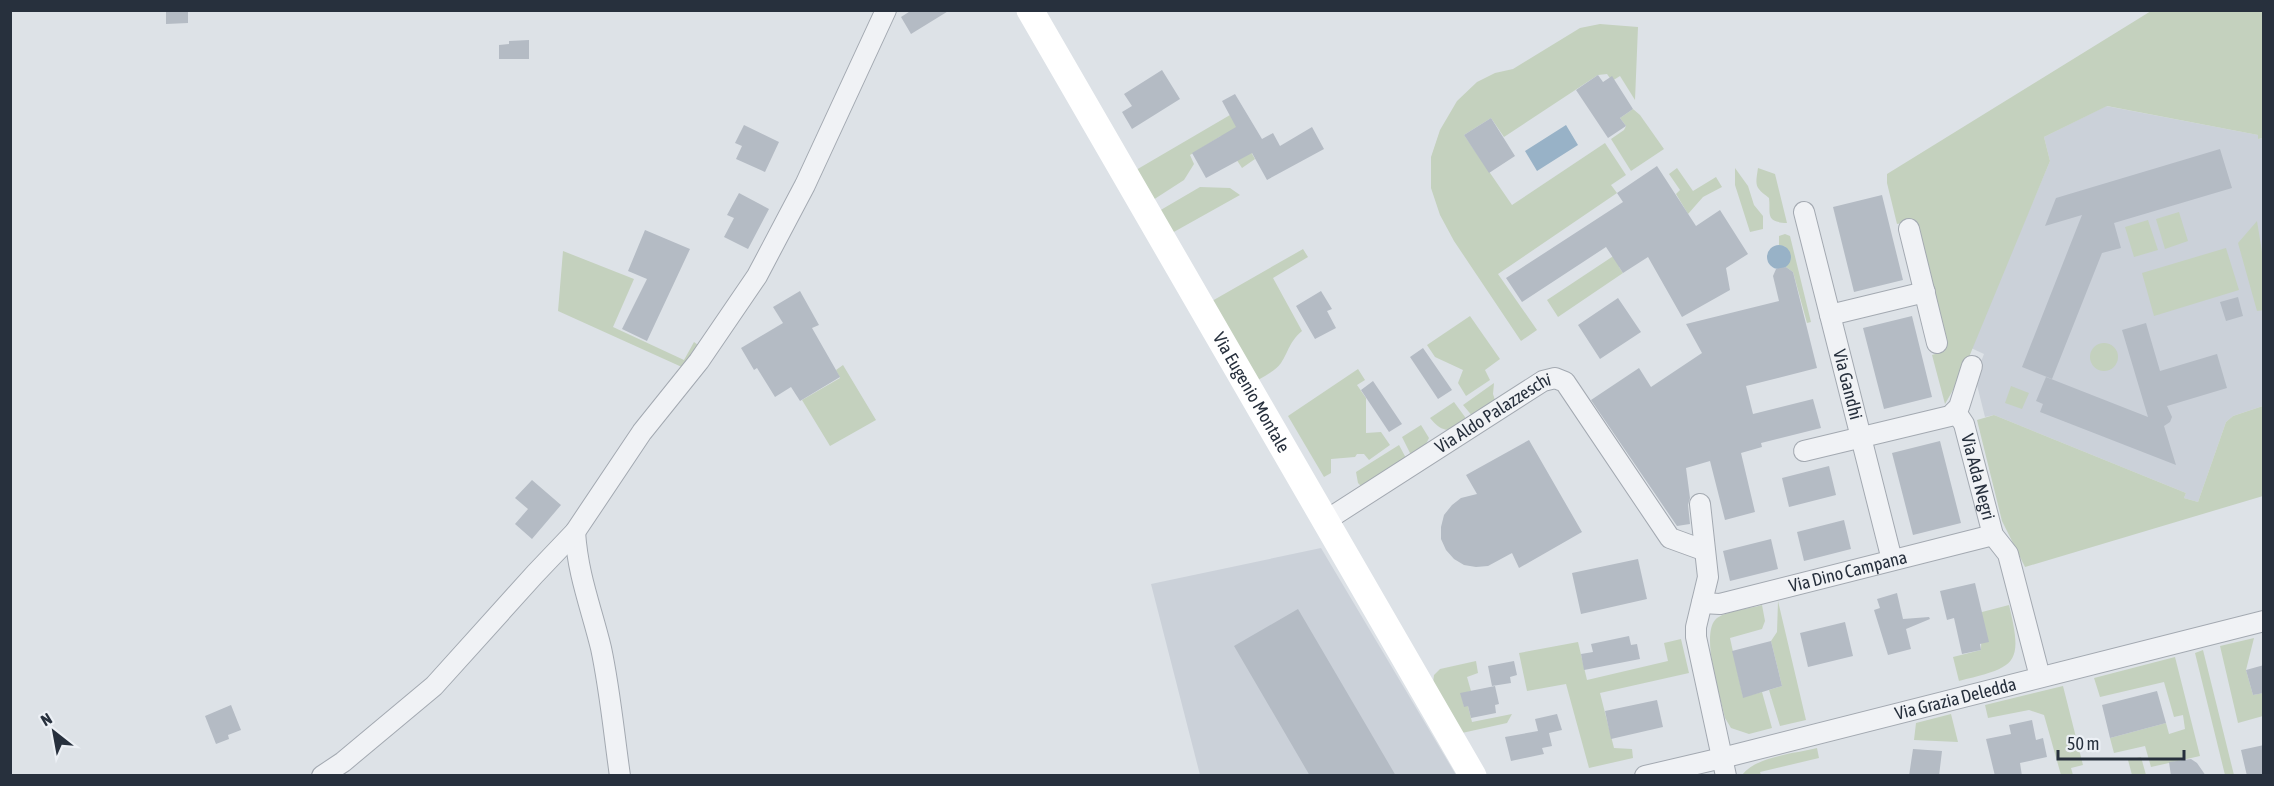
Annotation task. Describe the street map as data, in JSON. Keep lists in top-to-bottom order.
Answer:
{
  "streets": {
    "main road": ["Via Eugenio Montale"],
    "street": [
      "Via Gandhi",
      "Via Aldo Palazzeschi",
      "Via Ada Negri",
      "Via Dino Campana",
      "Via Grazia Deledda"
    ]
  },
  "crossings": [
    ["Via Gandhi", "Via Dino Campana"],
    ["Via Eugenio Montale", "Via Aldo Palazzeschi"],
    ["Via Ada Negri", "Via Dino Campana"],
    ["Via Ada Negri", "Via Grazia Deledda"]
  ],
  "scale_bar": "50 m",
  "north": "top left"
}
